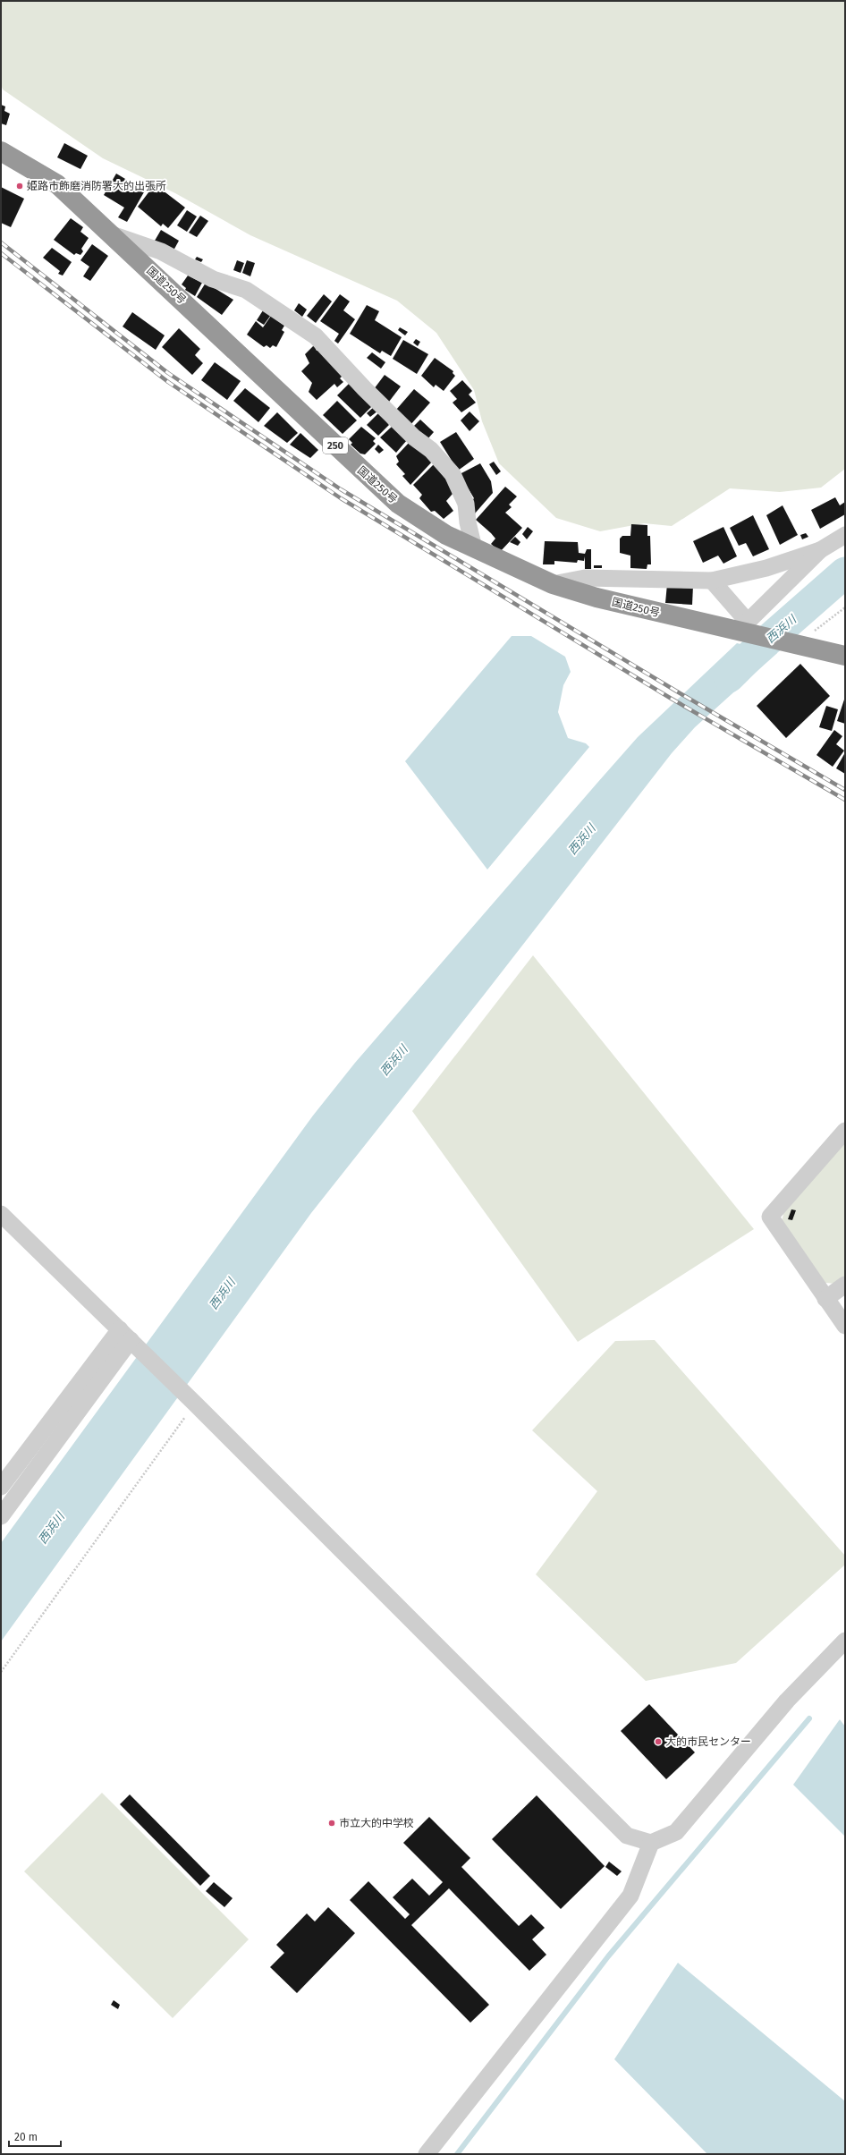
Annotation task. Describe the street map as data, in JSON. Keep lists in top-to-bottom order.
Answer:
{
  "streets": {
    "highway": ["国道250号", "250"]
  },
  "water": ["西浜川"],
  "places": ["姫路市飾磨消防署大的出張所", "大的市民センター", "市立大的中学校"],
  "scale_bar": "20 m"
}
